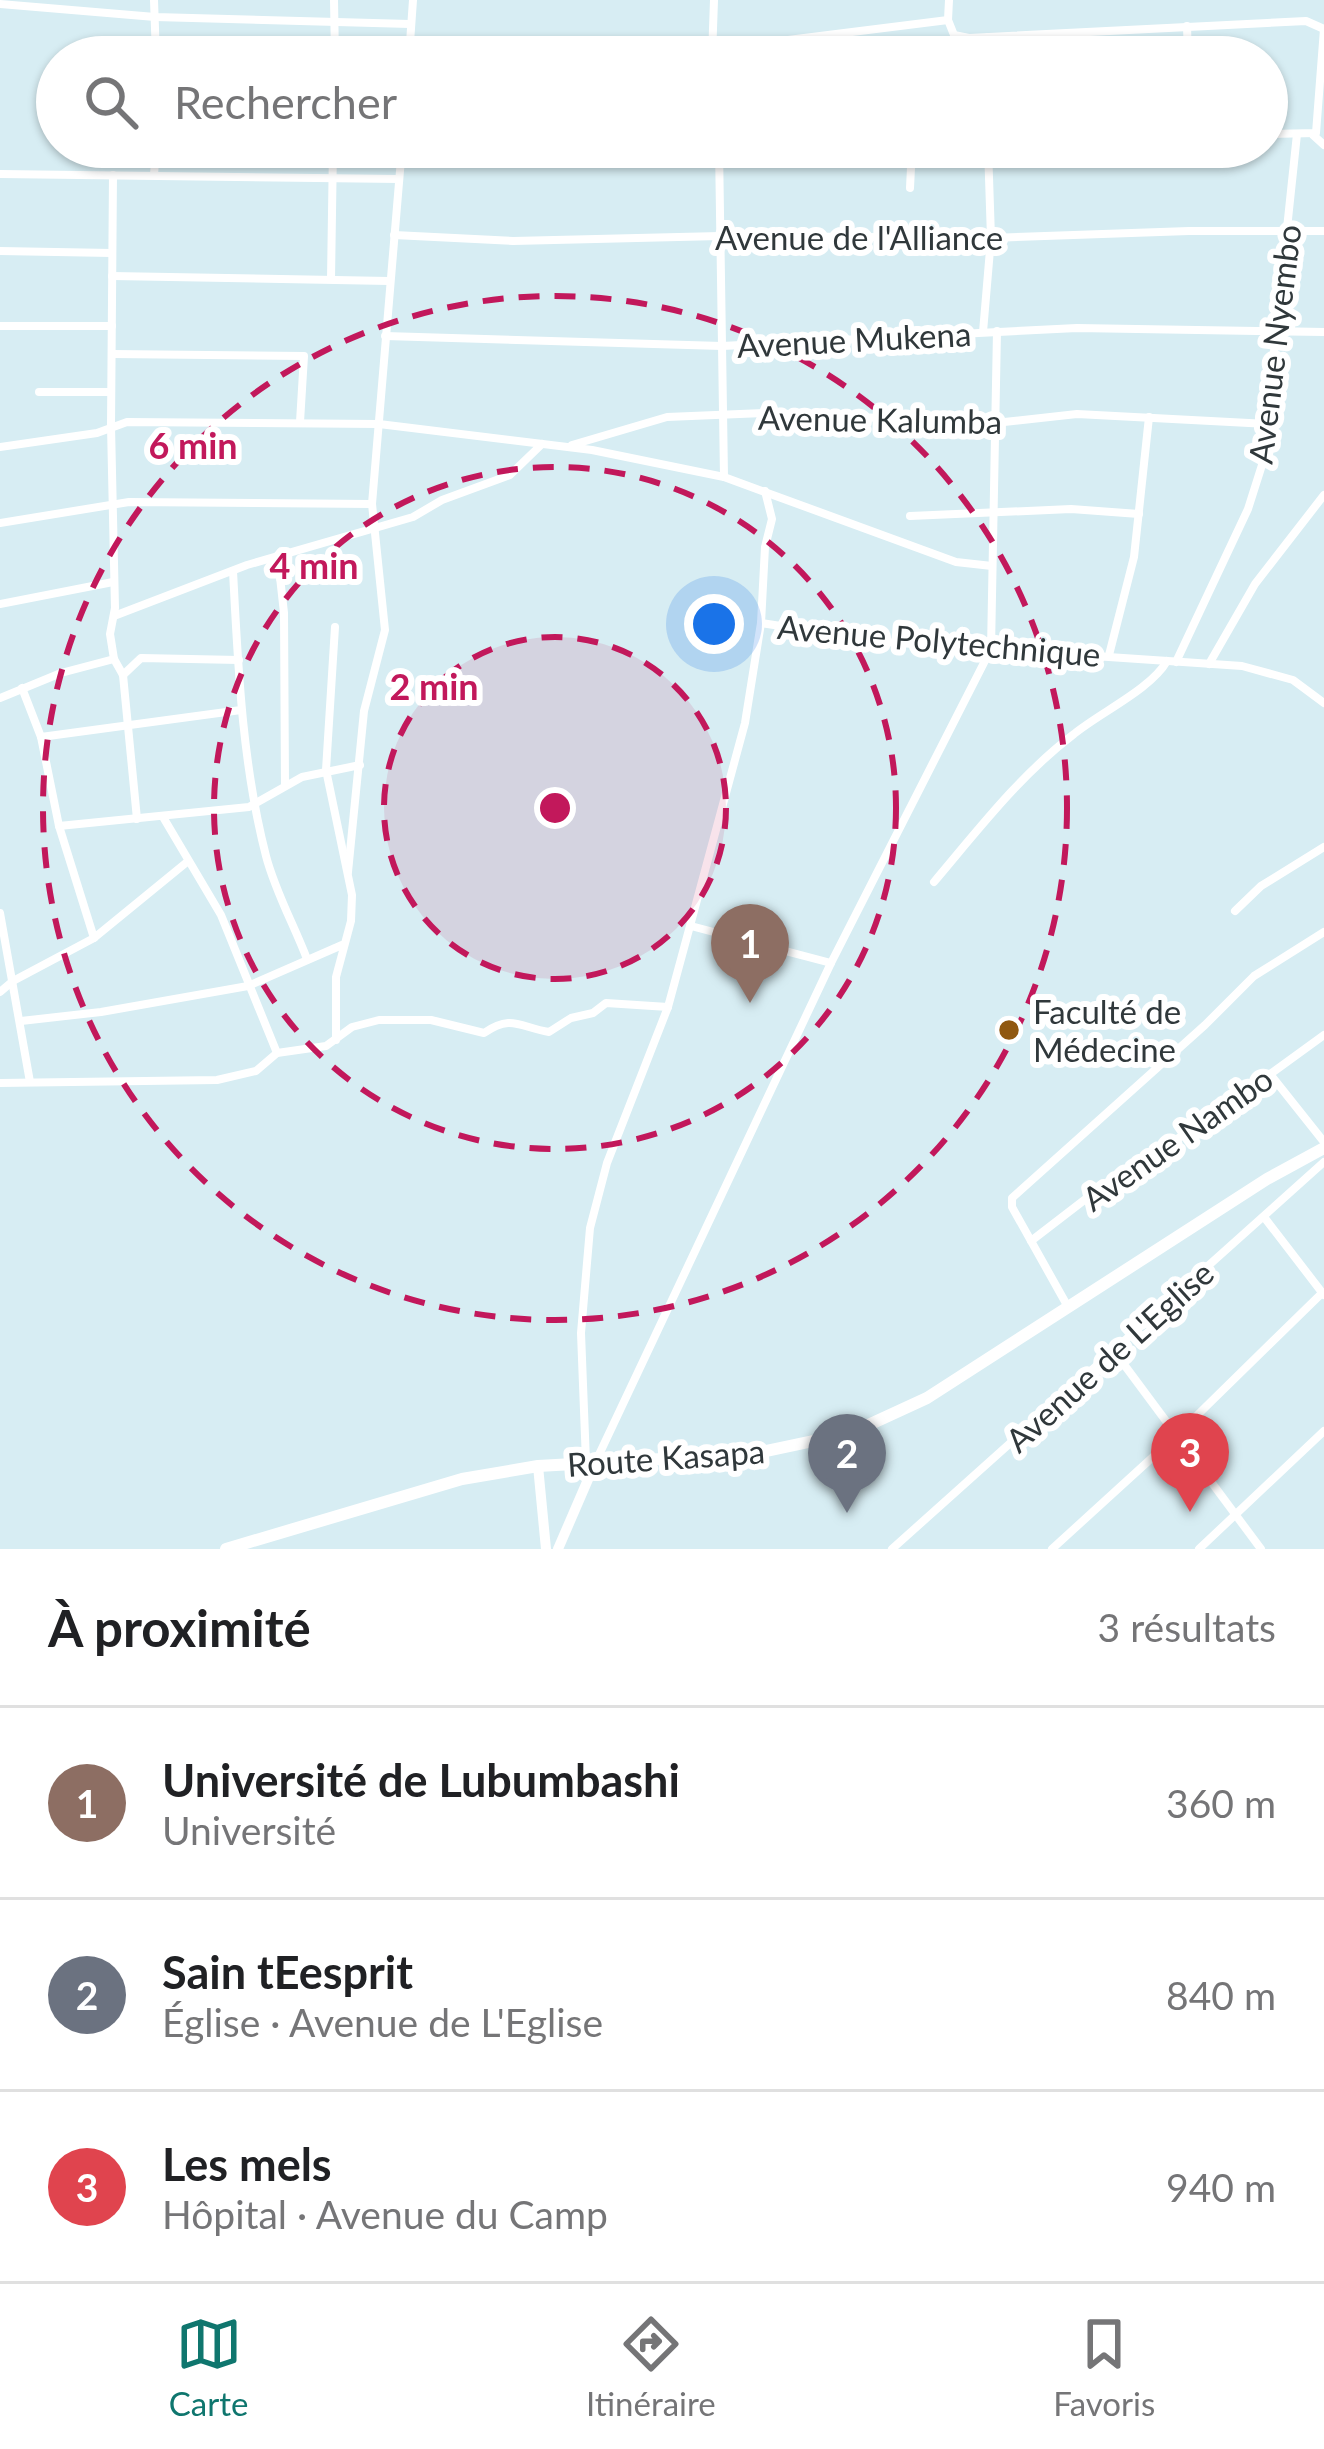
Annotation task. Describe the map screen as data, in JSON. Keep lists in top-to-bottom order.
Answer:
{
  "streets": {
    "main road": ["Route Kasapa"],
    "street": [
      "Avenue de l'Alliance",
      "Avenue Mukena",
      "Avenue Nyembo",
      "Avenue Kalumba",
      "Avenue Polytechnique",
      "Avenue Nambo",
      "Avenue de L'Eglise"
    ]
  },
  "crossings": [
    ["Avenue de l'Alliance", "Avenue Nyembo"],
    ["Avenue Mukena", "Avenue Nyembo"],
    ["Avenue Nyembo", "Avenue Kalumba"],
    ["Avenue Nyembo", "Avenue Polytechnique"],
    ["Avenue Polytechnique", "Route Kasapa"]
  ],
  "places": ["Faculté de Médecine"],
  "page": {
    "search": "Rechercher",
    "pins": ["1", "3", "2"],
    "heading": ["À proximité", "3 résultats"],
    "list": [
      {
        "mark": "1",
        "name": "Université de Lubumbashi",
        "note": "Université",
        "value": "360 m"
      },
      {
        "mark": "2",
        "name": "Sain tEesprit",
        "note": "Église · Avenue de L'Eglise",
        "value": "840 m"
      },
      {
        "mark": "3",
        "name": "Les mels",
        "note": "Hôpital · Avenue du Camp",
        "value": "940 m"
      }
    ],
    "nav": ["Carte", "Itinéraire", "Favoris"]
  },
  "rings": ["6 min", "4 min", "2 min"]
}
